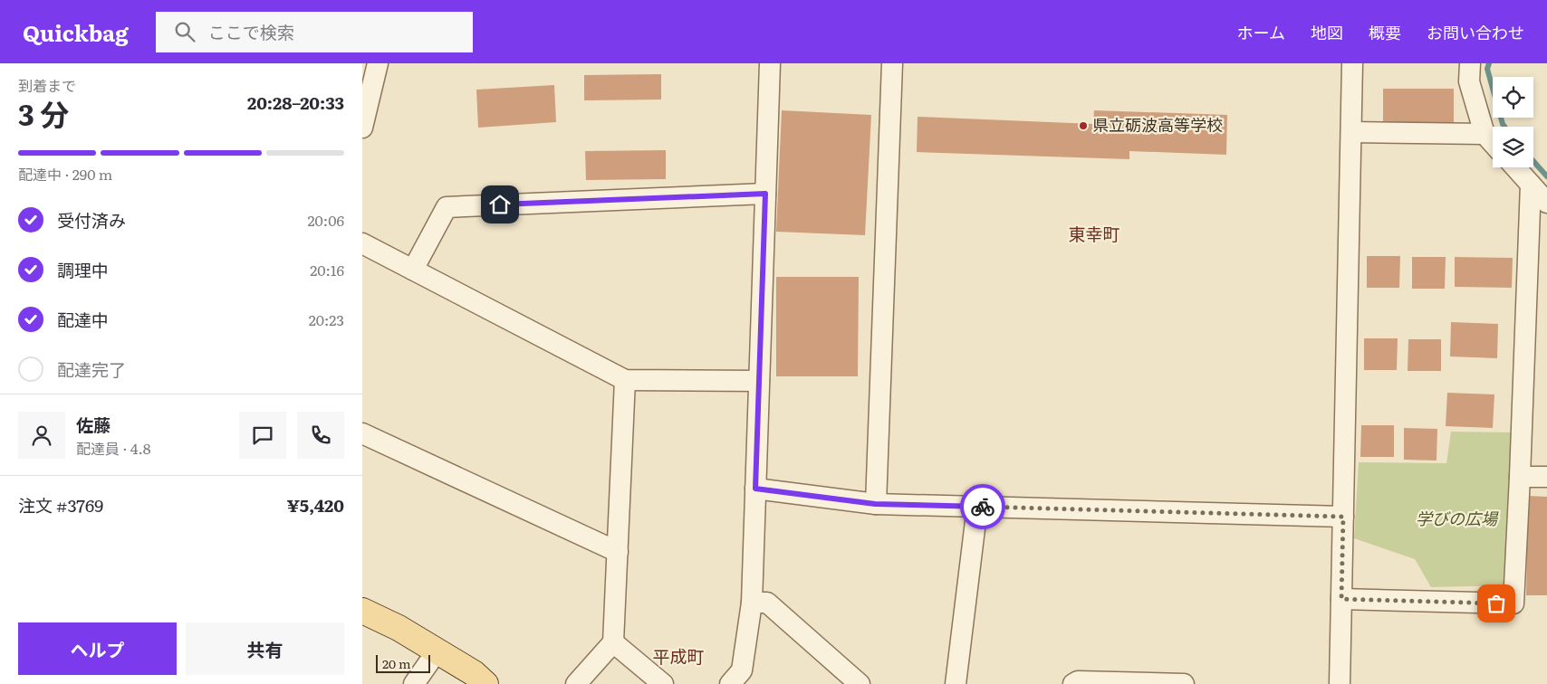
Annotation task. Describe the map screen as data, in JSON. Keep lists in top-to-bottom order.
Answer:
{
  "districts": ["東幸町", "平成町"],
  "parks": ["学びの広場"],
  "places": ["県立砺波高等学校"],
  "scale_bar": "20 m",
  "page": {
    "header": "Quickbag",
    "search": "ここで検索",
    "nav": [
      "ホーム",
      "地図",
      "概要",
      "お問い合わせ"
    ],
    "heading": ["3 分", "到着まで", "20:28–20:33"],
    "panel": [
      "佐藤",
      "配達員 · 4.8",
      "注文 #3769",
      "¥5,420"
    ],
    "bar": "配達中 · 290 m",
    "list": [
      ["受付済み", "20:06"],
      ["調理中", "20:16"],
      ["配達中", "20:23"],
      "配達完了"
    ],
    "buttons": ["ヘルプ", "共有"],
    "scale": "20 m"
  }
}
